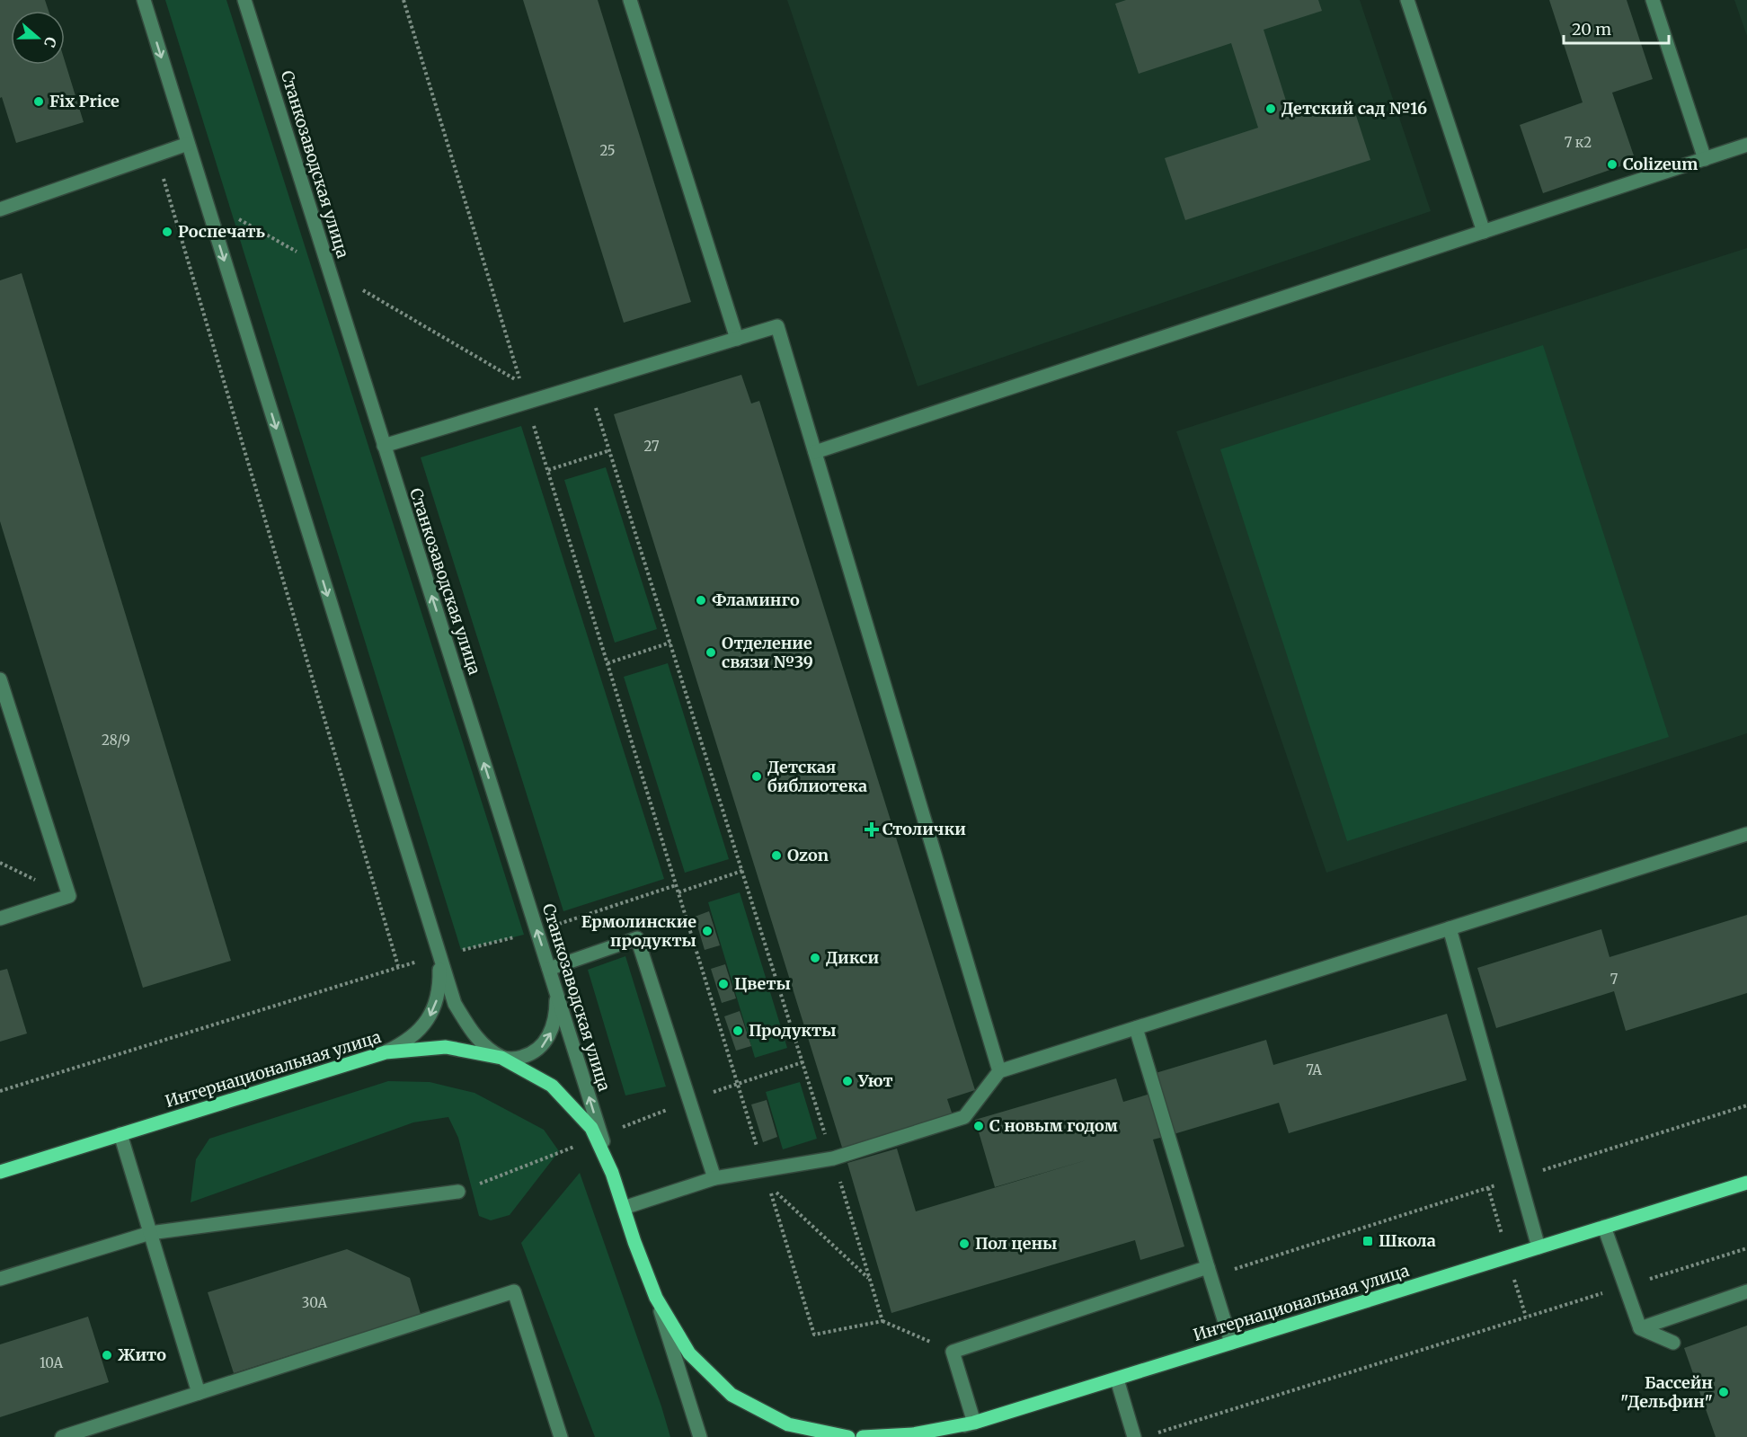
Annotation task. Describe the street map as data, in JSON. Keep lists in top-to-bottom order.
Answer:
{
  "streets": {
    "main road": ["Интернациональная улица"],
    "street": ["Станкозаводская улица"]
  },
  "crossings": [
    ["Станкозаводская улица", "Интернациональная улица"]
  ],
  "places": {
    "other": [
      "Fix Price",
      "Детский сад №16",
      "Colizeum",
      "Роспечать",
      "Фламинго",
      "Отделение связи №39",
      "Детская библиотека",
      "Ozon",
      "Ермолинские продукты",
      "Дикси",
      "Цветы",
      "Продукты",
      "Уют",
      "С новым годом",
      "Пол цены",
      "Жито",
      "Бассейн \"Дельфин\""
    ],
    "health": ["Столички"],
    "transit": ["Школа"]
  },
  "house_numbers": [
    "7 к2",
    "25",
    "27",
    "28/9",
    "7",
    "7А",
    "30А",
    "10А"
  ],
  "scale_bar": "20 m",
  "north": "right"
}
